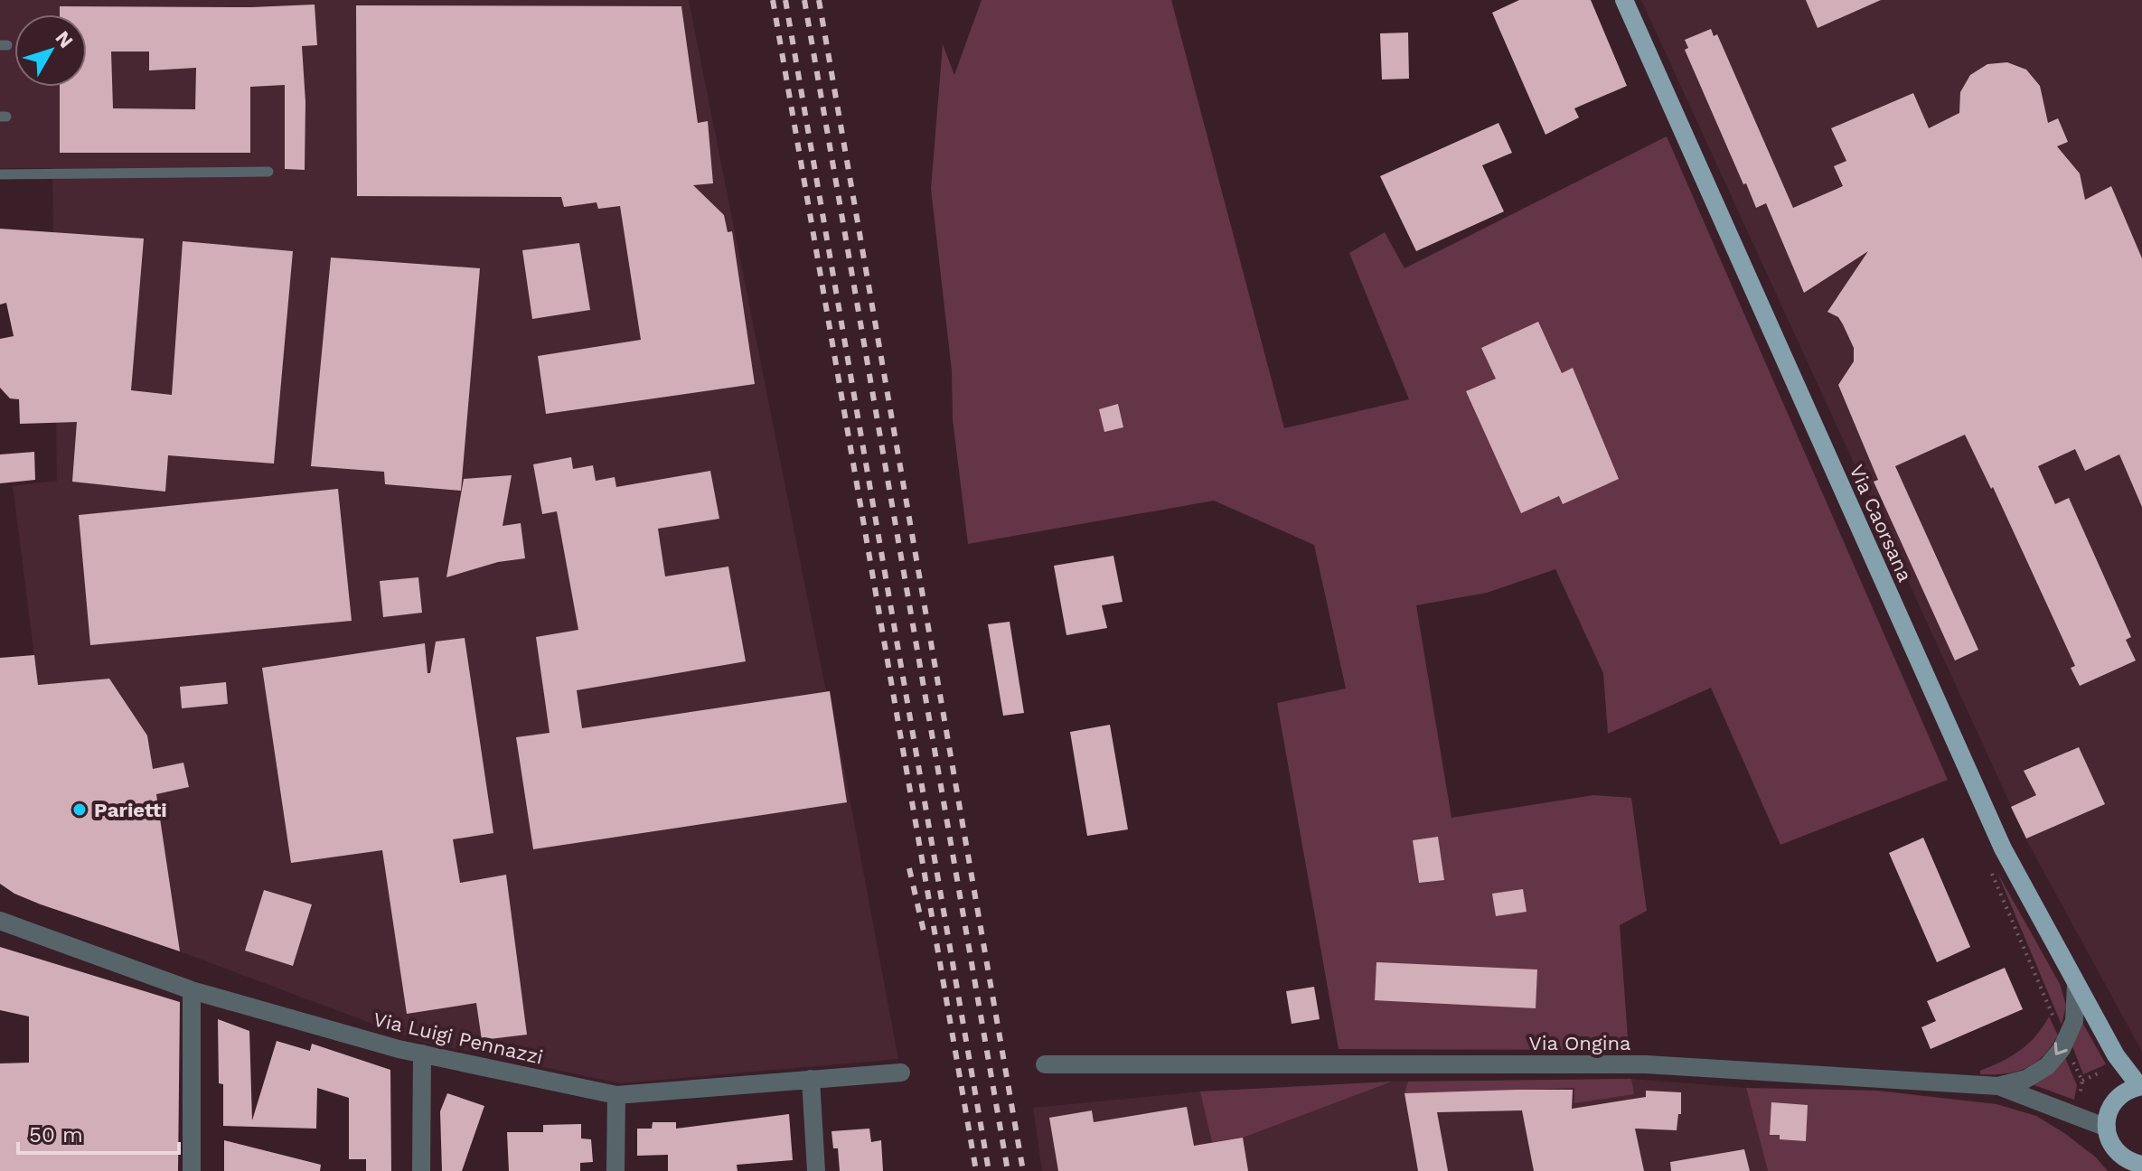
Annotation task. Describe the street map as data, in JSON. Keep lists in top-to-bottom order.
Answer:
{
  "streets": {
    "main road": ["Via Caorsana"],
    "street": ["Via Luigi Pennazzi", "Via Ongina"]
  },
  "places": ["Parietti"],
  "scale_bar": "50 m",
  "north": "top right"
}
